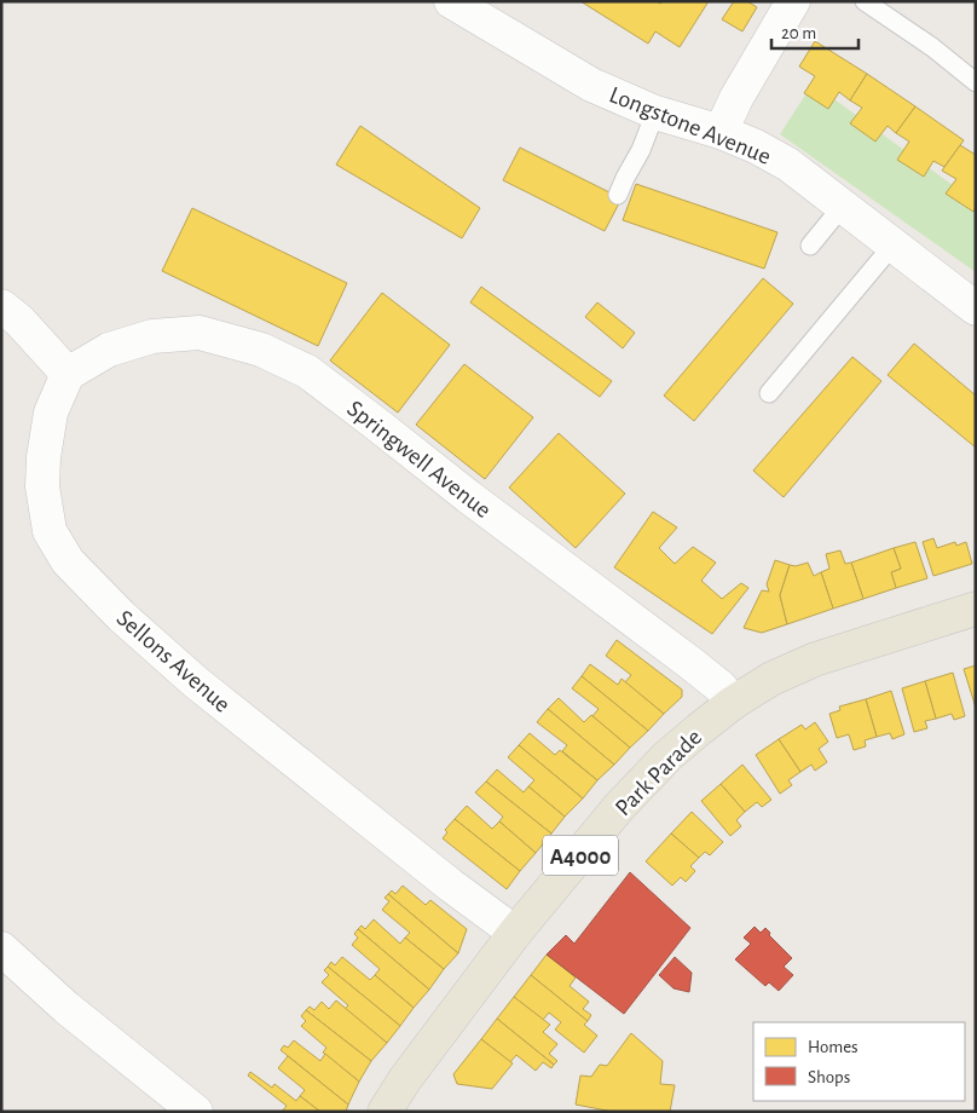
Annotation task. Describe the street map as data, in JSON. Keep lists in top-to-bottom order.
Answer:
{
  "streets": {
    "main road": ["Park Parade", "A4000"],
    "street": ["Longstone Avenue", "Springwell Avenue", "Sellons Avenue"]
  },
  "crossings": [
    ["Springwell Avenue", "Sellons Avenue"],
    ["Springwell Avenue", "Park Parade"],
    ["Sellons Avenue", "Park Parade"]
  ],
  "legend": ["Homes", "Shops"],
  "scale_bar": "20 m"
}
